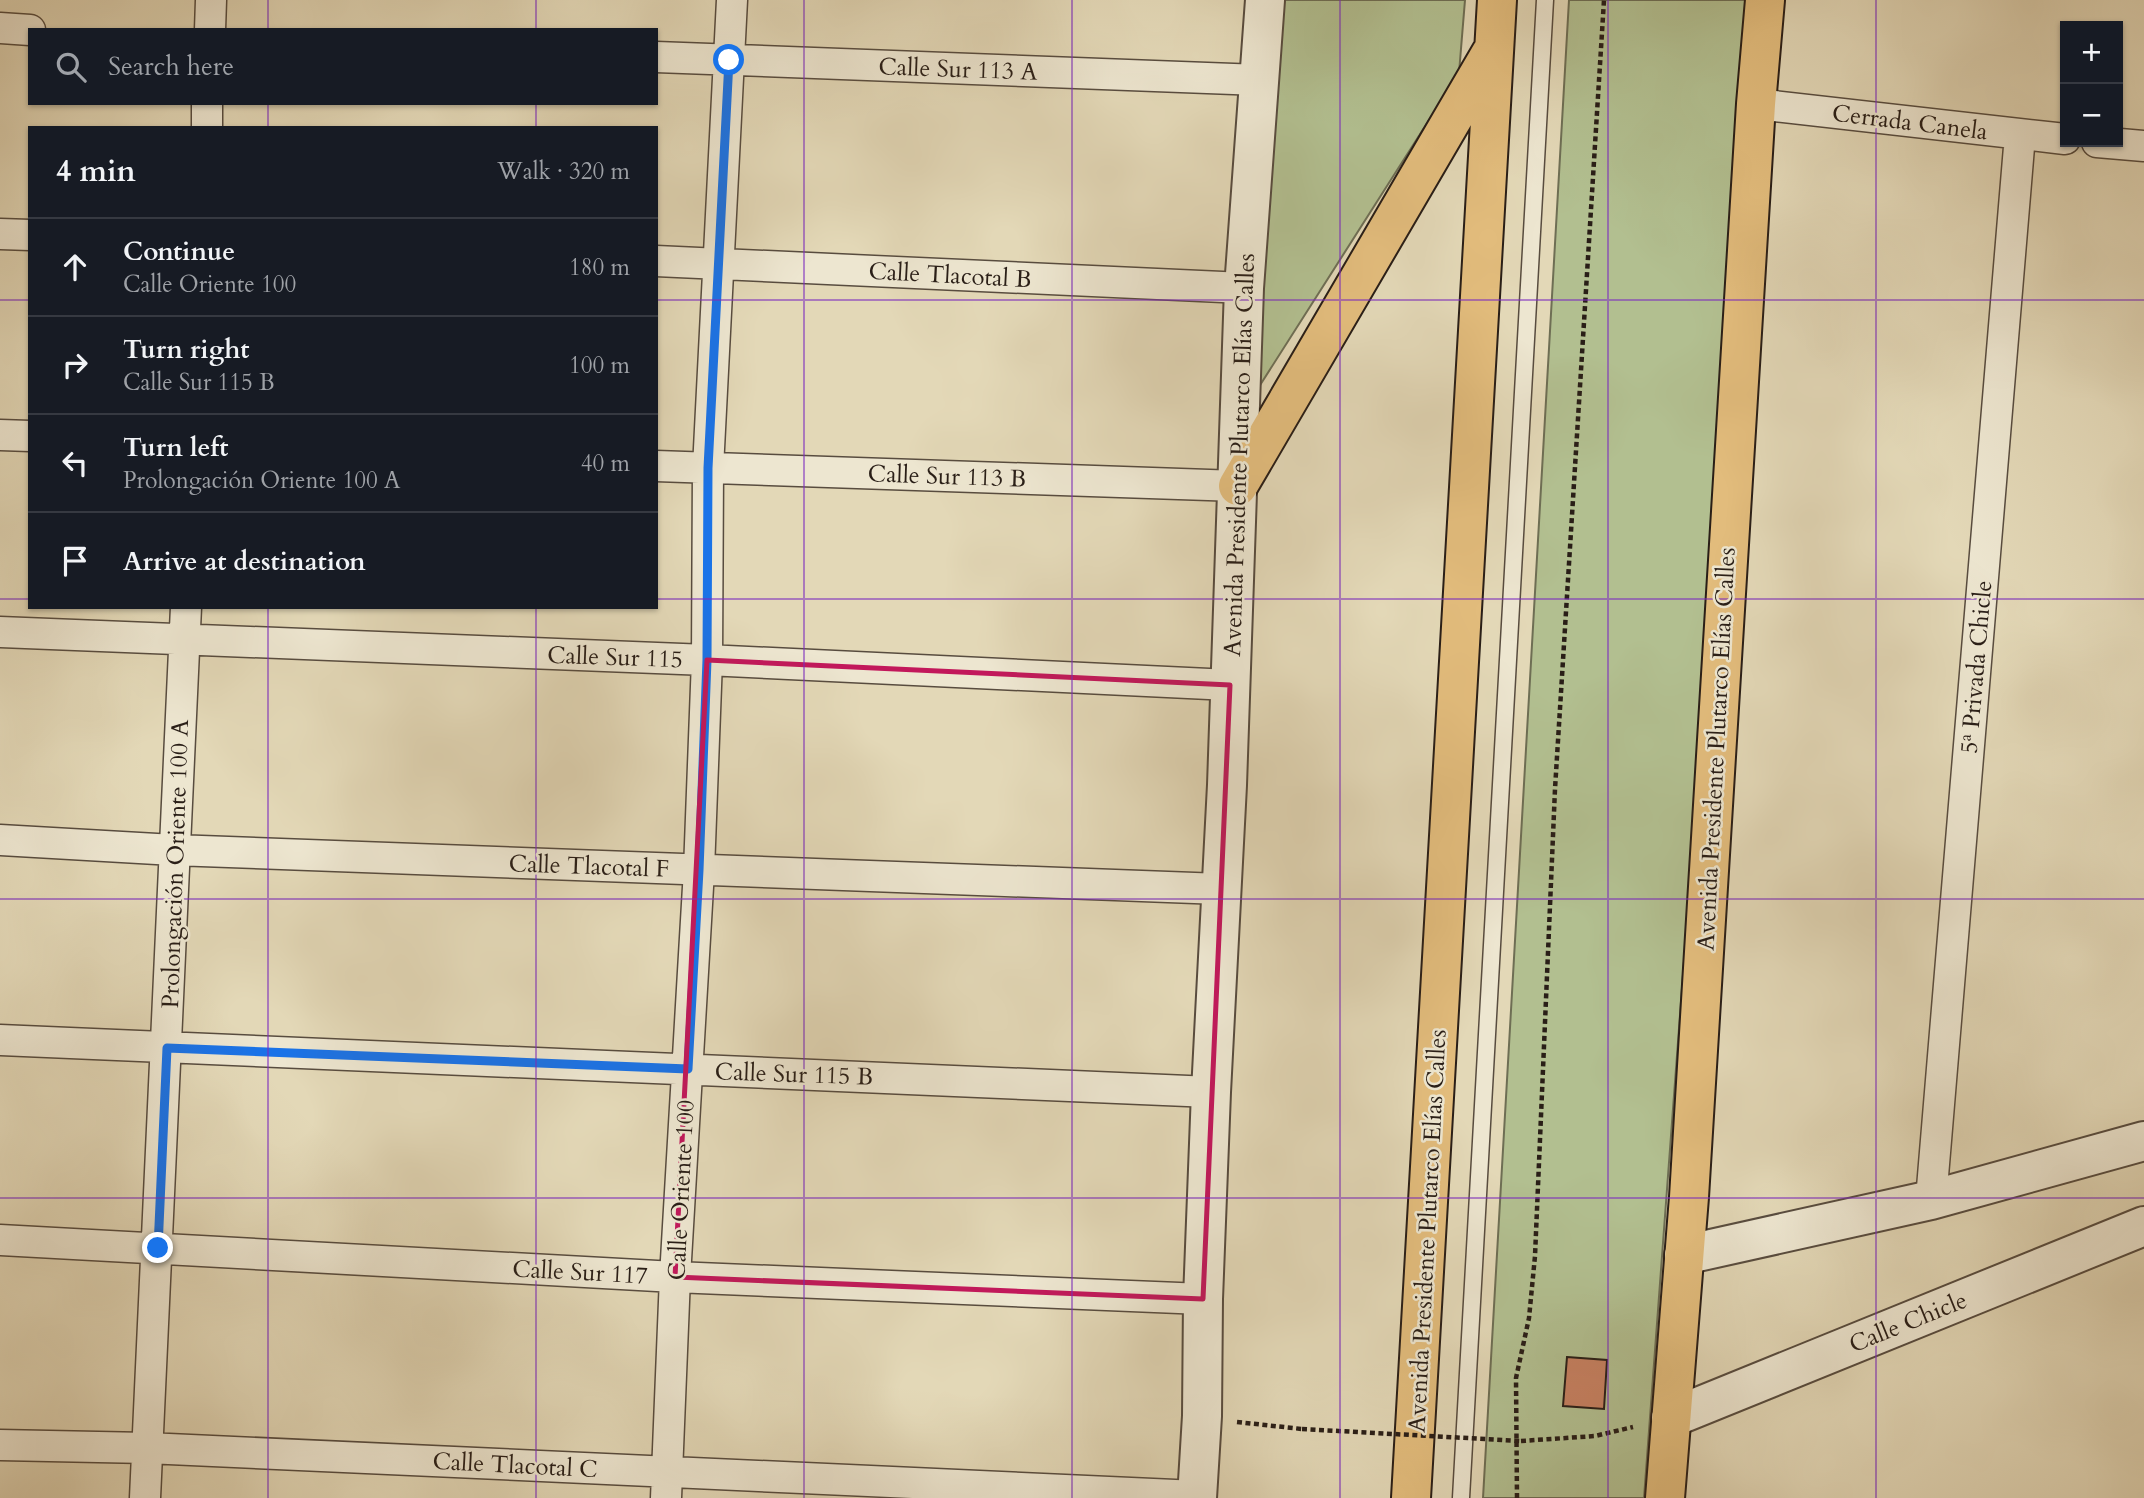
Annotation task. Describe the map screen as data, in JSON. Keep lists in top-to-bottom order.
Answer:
{
  "streets": {
    "main road": ["Avenida Presidente Plutarco Elías Calles"],
    "street": [
      "Calle Sur 113 A",
      "Cerrada Canela",
      "Calle Tlacotal B",
      "Calle Sur 113 B",
      "Calle Sur 115",
      "5ª Privada Chicle",
      "Prolongación Oriente 100 A",
      "Calle Tlacotal F",
      "Calle Sur 115 B",
      "Calle Oriente 100",
      "Calle Sur 117",
      "Calle Chicle",
      "Calle Tlacotal C"
    ]
  },
  "crossings": [
    ["Calle Sur 113 A", "Avenida Presidente Plutarco Elías Calles"],
    ["Calle Sur 113 A", "Calle Oriente 100"],
    ["Cerrada Canela", "Avenida Presidente Plutarco Elías Calles"],
    ["Cerrada Canela", "5ª Privada Chicle"],
    ["Calle Tlacotal B", "Avenida Presidente Plutarco Elías Calles"],
    ["Calle Tlacotal B", "Calle Oriente 100"],
    ["Avenida Presidente Plutarco Elías Calles", "Calle Sur 113 B"],
    ["Avenida Presidente Plutarco Elías Calles", "Calle Sur 115"],
    ["Avenida Presidente Plutarco Elías Calles", "Calle Tlacotal F"],
    ["Avenida Presidente Plutarco Elías Calles", "Calle Sur 115 B"],
    ["Avenida Presidente Plutarco Elías Calles", "Calle Sur 117"],
    ["Avenida Presidente Plutarco Elías Calles", "Calle Chicle"],
    ["Avenida Presidente Plutarco Elías Calles", "Calle Tlacotal C"],
    ["Calle Sur 113 B", "Calle Oriente 100"],
    ["Calle Sur 115", "Prolongación Oriente 100 A"],
    ["Calle Sur 115", "Calle Oriente 100"],
    ["Prolongación Oriente 100 A", "Calle Tlacotal F"],
    ["Prolongación Oriente 100 A", "Calle Sur 115 B"],
    ["Prolongación Oriente 100 A", "Calle Sur 117"],
    ["Prolongación Oriente 100 A", "Calle Tlacotal C"],
    ["Calle Tlacotal F", "Calle Oriente 100"],
    ["Calle Sur 115 B", "Calle Oriente 100"],
    ["Calle Oriente 100", "Calle Sur 117"],
    ["Calle Oriente 100", "Calle Tlacotal C"]
  ],
  "page": {
    "map_buttons": ["+", "−"],
    "search": "Search here",
    "heading": ["4 min", "Walk · 320 m"],
    "list": [
      ["Continue", "Calle Oriente 100", "180 m"],
      ["Turn right", "Calle Sur 115 B", "100 m"],
      ["Turn left", "Prolongación Oriente 100 A", "40 m"],
      "Arrive at destination"
    ]
  }
}
